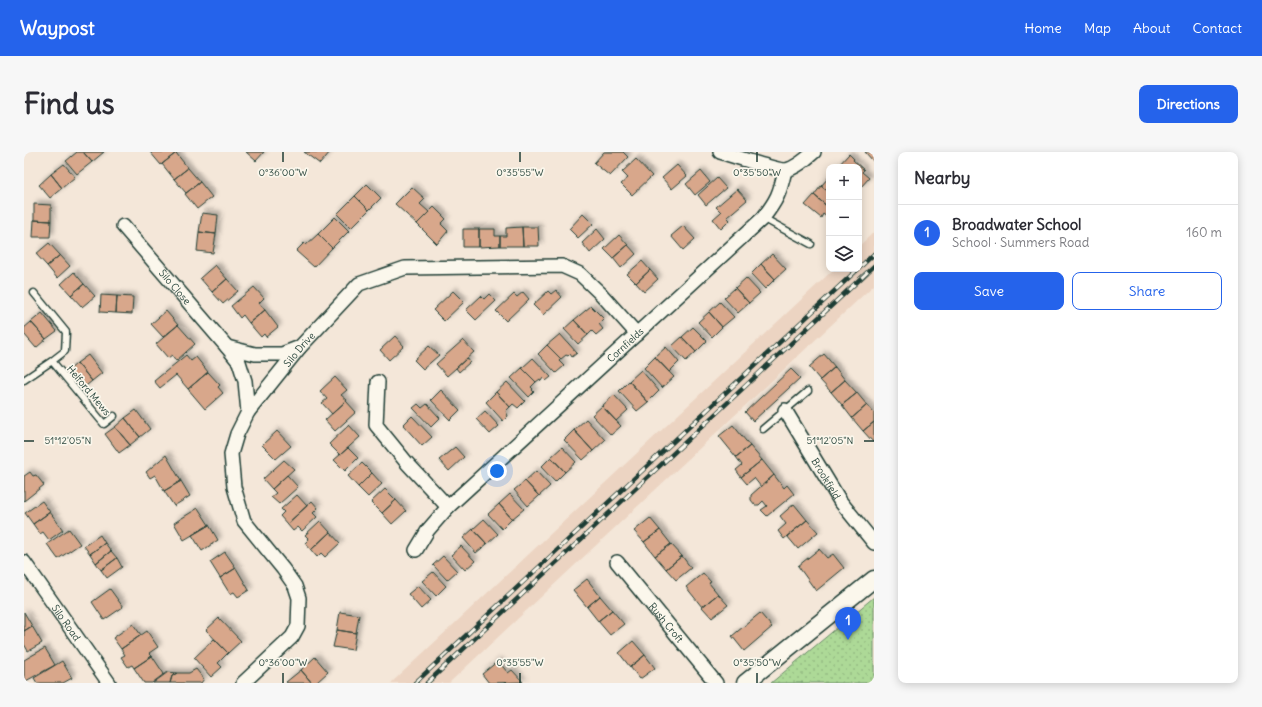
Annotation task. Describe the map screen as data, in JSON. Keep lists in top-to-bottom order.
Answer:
{
  "streets": {
    "street": [
      "Silo Close",
      "Cornfields",
      "Silo Drive",
      "Brookfield",
      "Rush Croft",
      "Silo Road"
    ],
    "lane": ["Helford Mews"]
  },
  "crossings": [
    ["Silo Close", "Silo Drive"],
    ["Cornfields", "Silo Drive"]
  ],
  "page": {
    "header": "Waypost",
    "nav": [
      "Home",
      "Map",
      "About",
      "Contact"
    ],
    "buttons": [
      "Directions",
      ["Save", "Share"]
    ],
    "title": "Find us",
    "heading": "Nearby",
    "map_buttons": ["+", "−"],
    "list": [
      {
        "mark": "1",
        "name": "Broadwater School",
        "note": "School · Summers Road",
        "value": "160 m"
      }
    ],
    "pins": "1"
  },
  "coordinates": [
    "0°36'00\"W",
    "0°35'55\"W",
    "0°35'50\"W",
    "51°12'05\"N"
  ]
}
